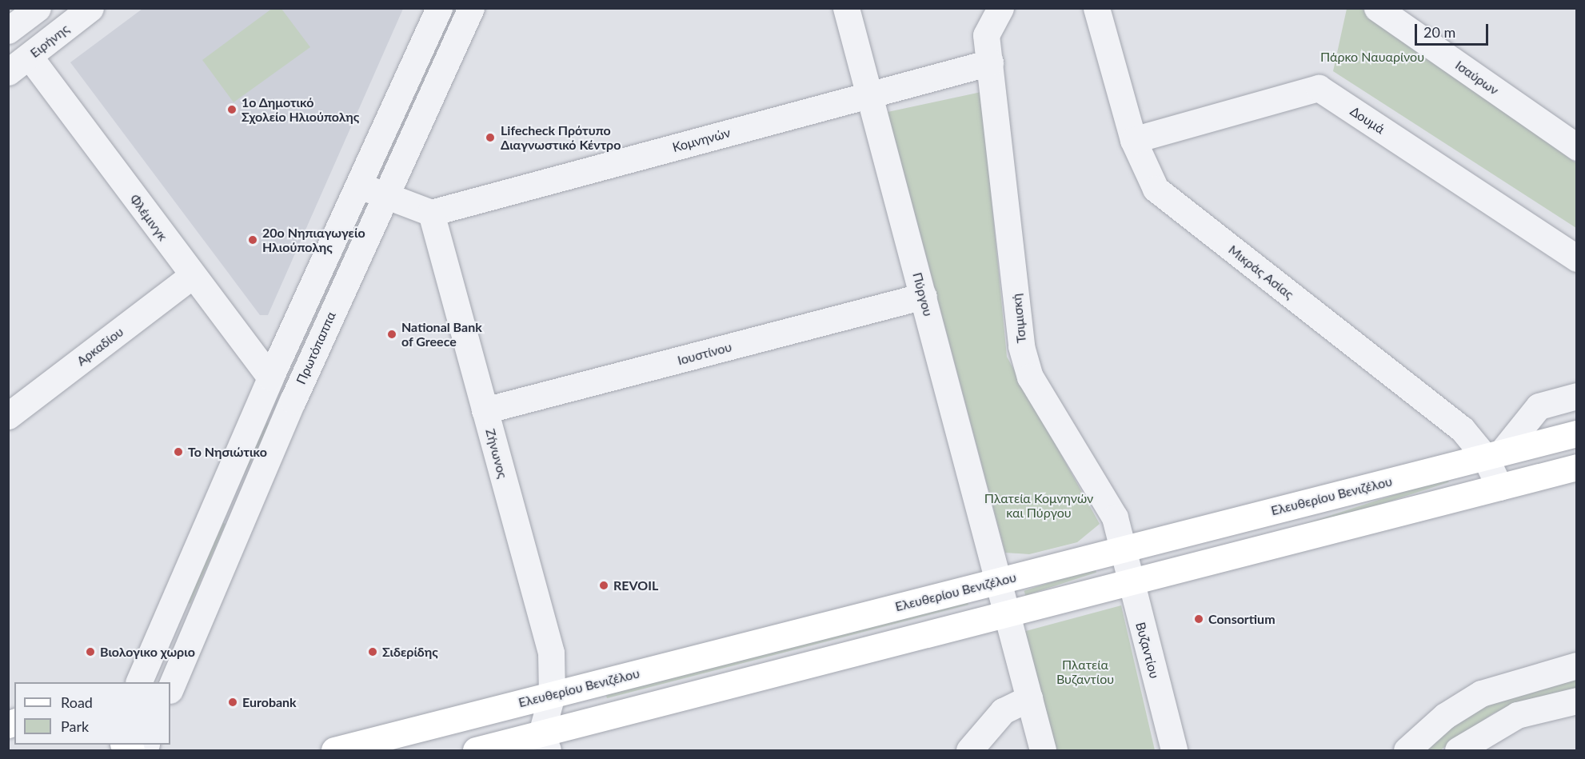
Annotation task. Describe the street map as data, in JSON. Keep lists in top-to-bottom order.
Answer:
{
  "streets": {
    "main road": ["Ελευθερίου Βενιζέλου"],
    "street": [
      "Ειρήνης",
      "Ισαύρων",
      "Δουμά",
      "Κομνηνών",
      "Φλέμινγκ",
      "Μικράς Ασίας",
      "Πύργου",
      "Τσιμισκή",
      "Αρκαδίου",
      "Πρωτόπαππα",
      "Ιουστίνου",
      "Ζήνωνος",
      "Βυζαντίου"
    ]
  },
  "crossings": [
    ["Ειρήνης", "Φλέμινγκ"],
    ["Δουμά", "Μικράς Ασίας"],
    ["Κομνηνών", "Πύργου"],
    ["Κομνηνών", "Τσιμισκή"],
    ["Κομνηνών", "Ζήνωνος"],
    ["Φλέμινγκ", "Αρκαδίου"],
    ["Μικράς Ασίας", "Ελευθερίου Βενιζέλου"],
    ["Πύργου", "Ιουστίνου"],
    ["Πύργου", "Ελευθερίου Βενιζέλου"],
    ["Τσιμισκή", "Ελευθερίου Βενιζέλου"],
    ["Τσιμισκή", "Βυζαντίου"],
    ["Ιουστίνου", "Ζήνωνος"],
    ["Ζήνωνος", "Ελευθερίου Βενιζέλου"],
    ["Ελευθερίου Βενιζέλου", "Βυζαντίου"]
  ],
  "parks": ["Πάρκο Ναυαρίνου", "Πλατεία Κομνηνών και Πύργου", "Πλατεία Βυζαντίου"],
  "places": [
    "1ο Δημοτικό Σχολείο Ηλιούπολης",
    "Lifecheck Πρότυπο Διαγνωστικό Κέντρο",
    "20ο Νηπιαγωγείo Ηλιούπολης",
    "National Bank of Greece",
    "Το Νησιώτικο",
    "REVOIL",
    "Consortium",
    "Βιολογικο χωριο",
    "Σιδερίδης",
    "Eurobank"
  ],
  "legend": ["Road", "Park"],
  "scale_bar": "20 m"
}
